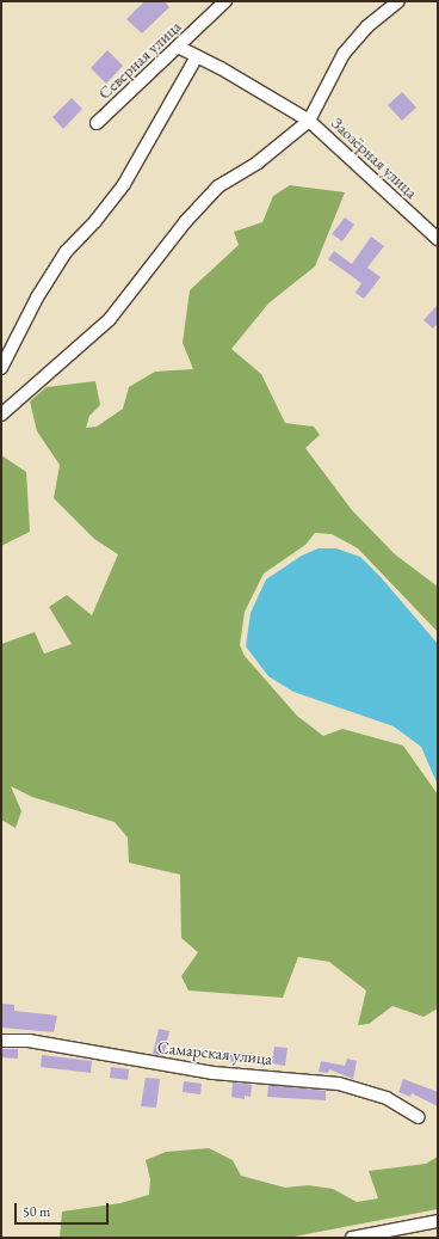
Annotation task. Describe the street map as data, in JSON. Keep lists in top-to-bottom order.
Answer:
{
  "streets": {
    "street": ["Северная улица", "Заозёрная улица", "Самарская улица"]
  },
  "crossings": [
    ["Северная улица", "Заозёрная улица"]
  ],
  "scale_bar": "50 m"
}
